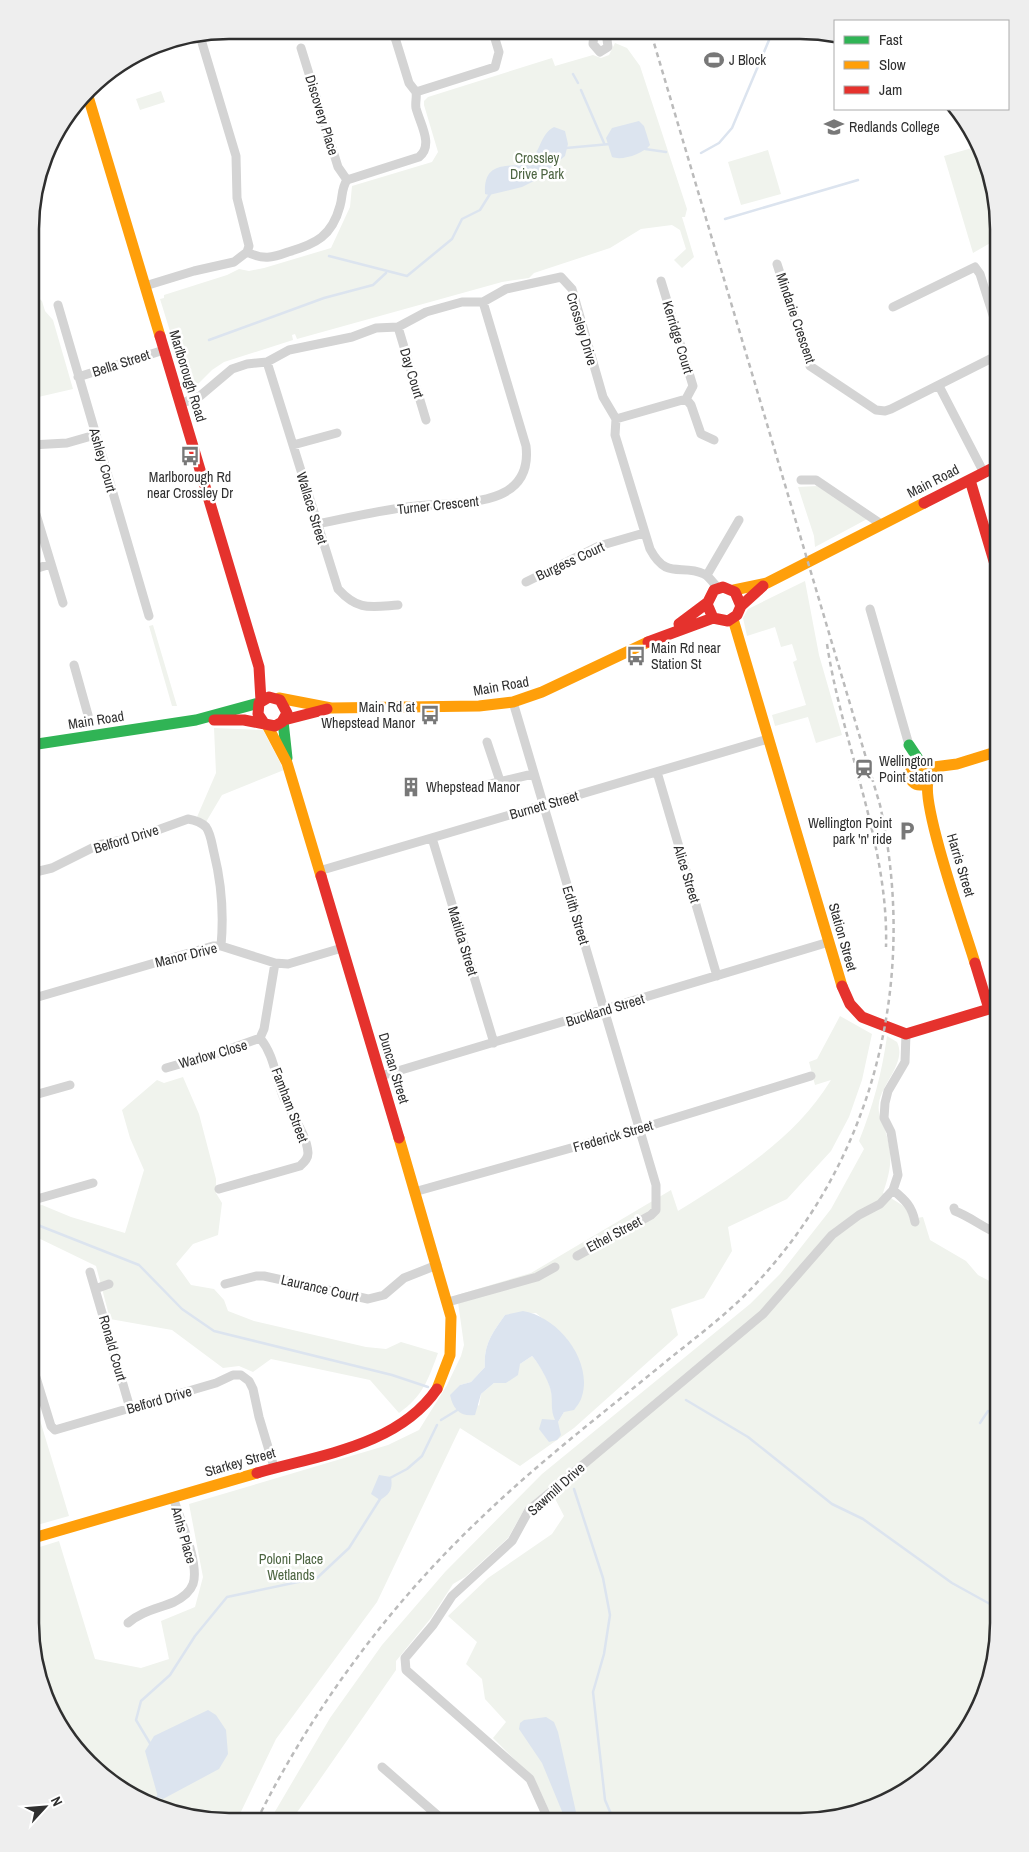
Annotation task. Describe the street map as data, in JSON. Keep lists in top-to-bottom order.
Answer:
{
  "streets": {
    "street": [
      "Discovery Place",
      "Mindarie Crescent",
      "Crossley Drive",
      "Kerridge Court",
      "Bella Street",
      "Day Court",
      "Marlborough Road",
      "Ashley Court",
      "Main Road",
      "Turner Crescent",
      "Wallace Street",
      "Burgess Court",
      "Burnett Street",
      "Belford Drive",
      "Harris Street",
      "Alice Street",
      "Edith Street",
      "Station Street",
      "Matilda Street",
      "Manor Drive",
      "Buckland Street",
      "Warlow Close",
      "Duncan Street",
      "Famham Street",
      "Frederick Street",
      "Ethel Street",
      "Laurance Court",
      "Ronald Court",
      "Starkey Street",
      "Sawmill Drive",
      "Anhs Place"
    ]
  },
  "crossings": [
    ["Crossley Drive", "Day Court"],
    ["Crossley Drive", "Marlborough Road"],
    ["Crossley Drive", "Turner Crescent"],
    ["Crossley Drive", "Wallace Street"],
    ["Crossley Drive", "Burgess Court"],
    ["Bella Street", "Marlborough Road"],
    ["Bella Street", "Ashley Court"],
    ["Marlborough Road", "Main Road"],
    ["Marlborough Road", "Duncan Street"],
    ["Main Road", "Edith Street"],
    ["Main Road", "Station Street"],
    ["Main Road", "Duncan Street"],
    ["Turner Crescent", "Wallace Street"],
    ["Burnett Street", "Alice Street"],
    ["Burnett Street", "Edith Street"],
    ["Burnett Street", "Station Street"],
    ["Burnett Street", "Matilda Street"],
    ["Burnett Street", "Duncan Street"],
    ["Belford Drive", "Manor Drive"],
    ["Belford Drive", "Ronald Court"],
    ["Belford Drive", "Starkey Street"],
    ["Alice Street", "Buckland Street"],
    ["Edith Street", "Buckland Street"],
    ["Edith Street", "Frederick Street"],
    ["Edith Street", "Ethel Street"],
    ["Station Street", "Buckland Street"],
    ["Matilda Street", "Buckland Street"],
    ["Manor Drive", "Duncan Street"],
    ["Buckland Street", "Duncan Street"],
    ["Warlow Close", "Famham Street"],
    ["Duncan Street", "Frederick Street"],
    ["Duncan Street", "Laurance Court"],
    ["Duncan Street", "Starkey Street"],
    ["Frederick Street", "Ethel Street"],
    ["Starkey Street", "Anhs Place"]
  ],
  "parks": ["Crossley Drive Park", "Poloni Place Wetlands"],
  "places": {
    "sports": ["J Block"],
    "school or university": ["Redlands College"],
    "bus stop": ["Marlborough Rd near Crossley Dr", "Main Rd near Station St", "Main Rd at Whepstead Manor"],
    "station": ["Wellington Point station"],
    "building": ["Whepstead Manor"],
    "parking": ["Wellington Point park 'n' ride"]
  },
  "legend": ["Fast", "Slow", "Jam"],
  "north": "top right"
}
